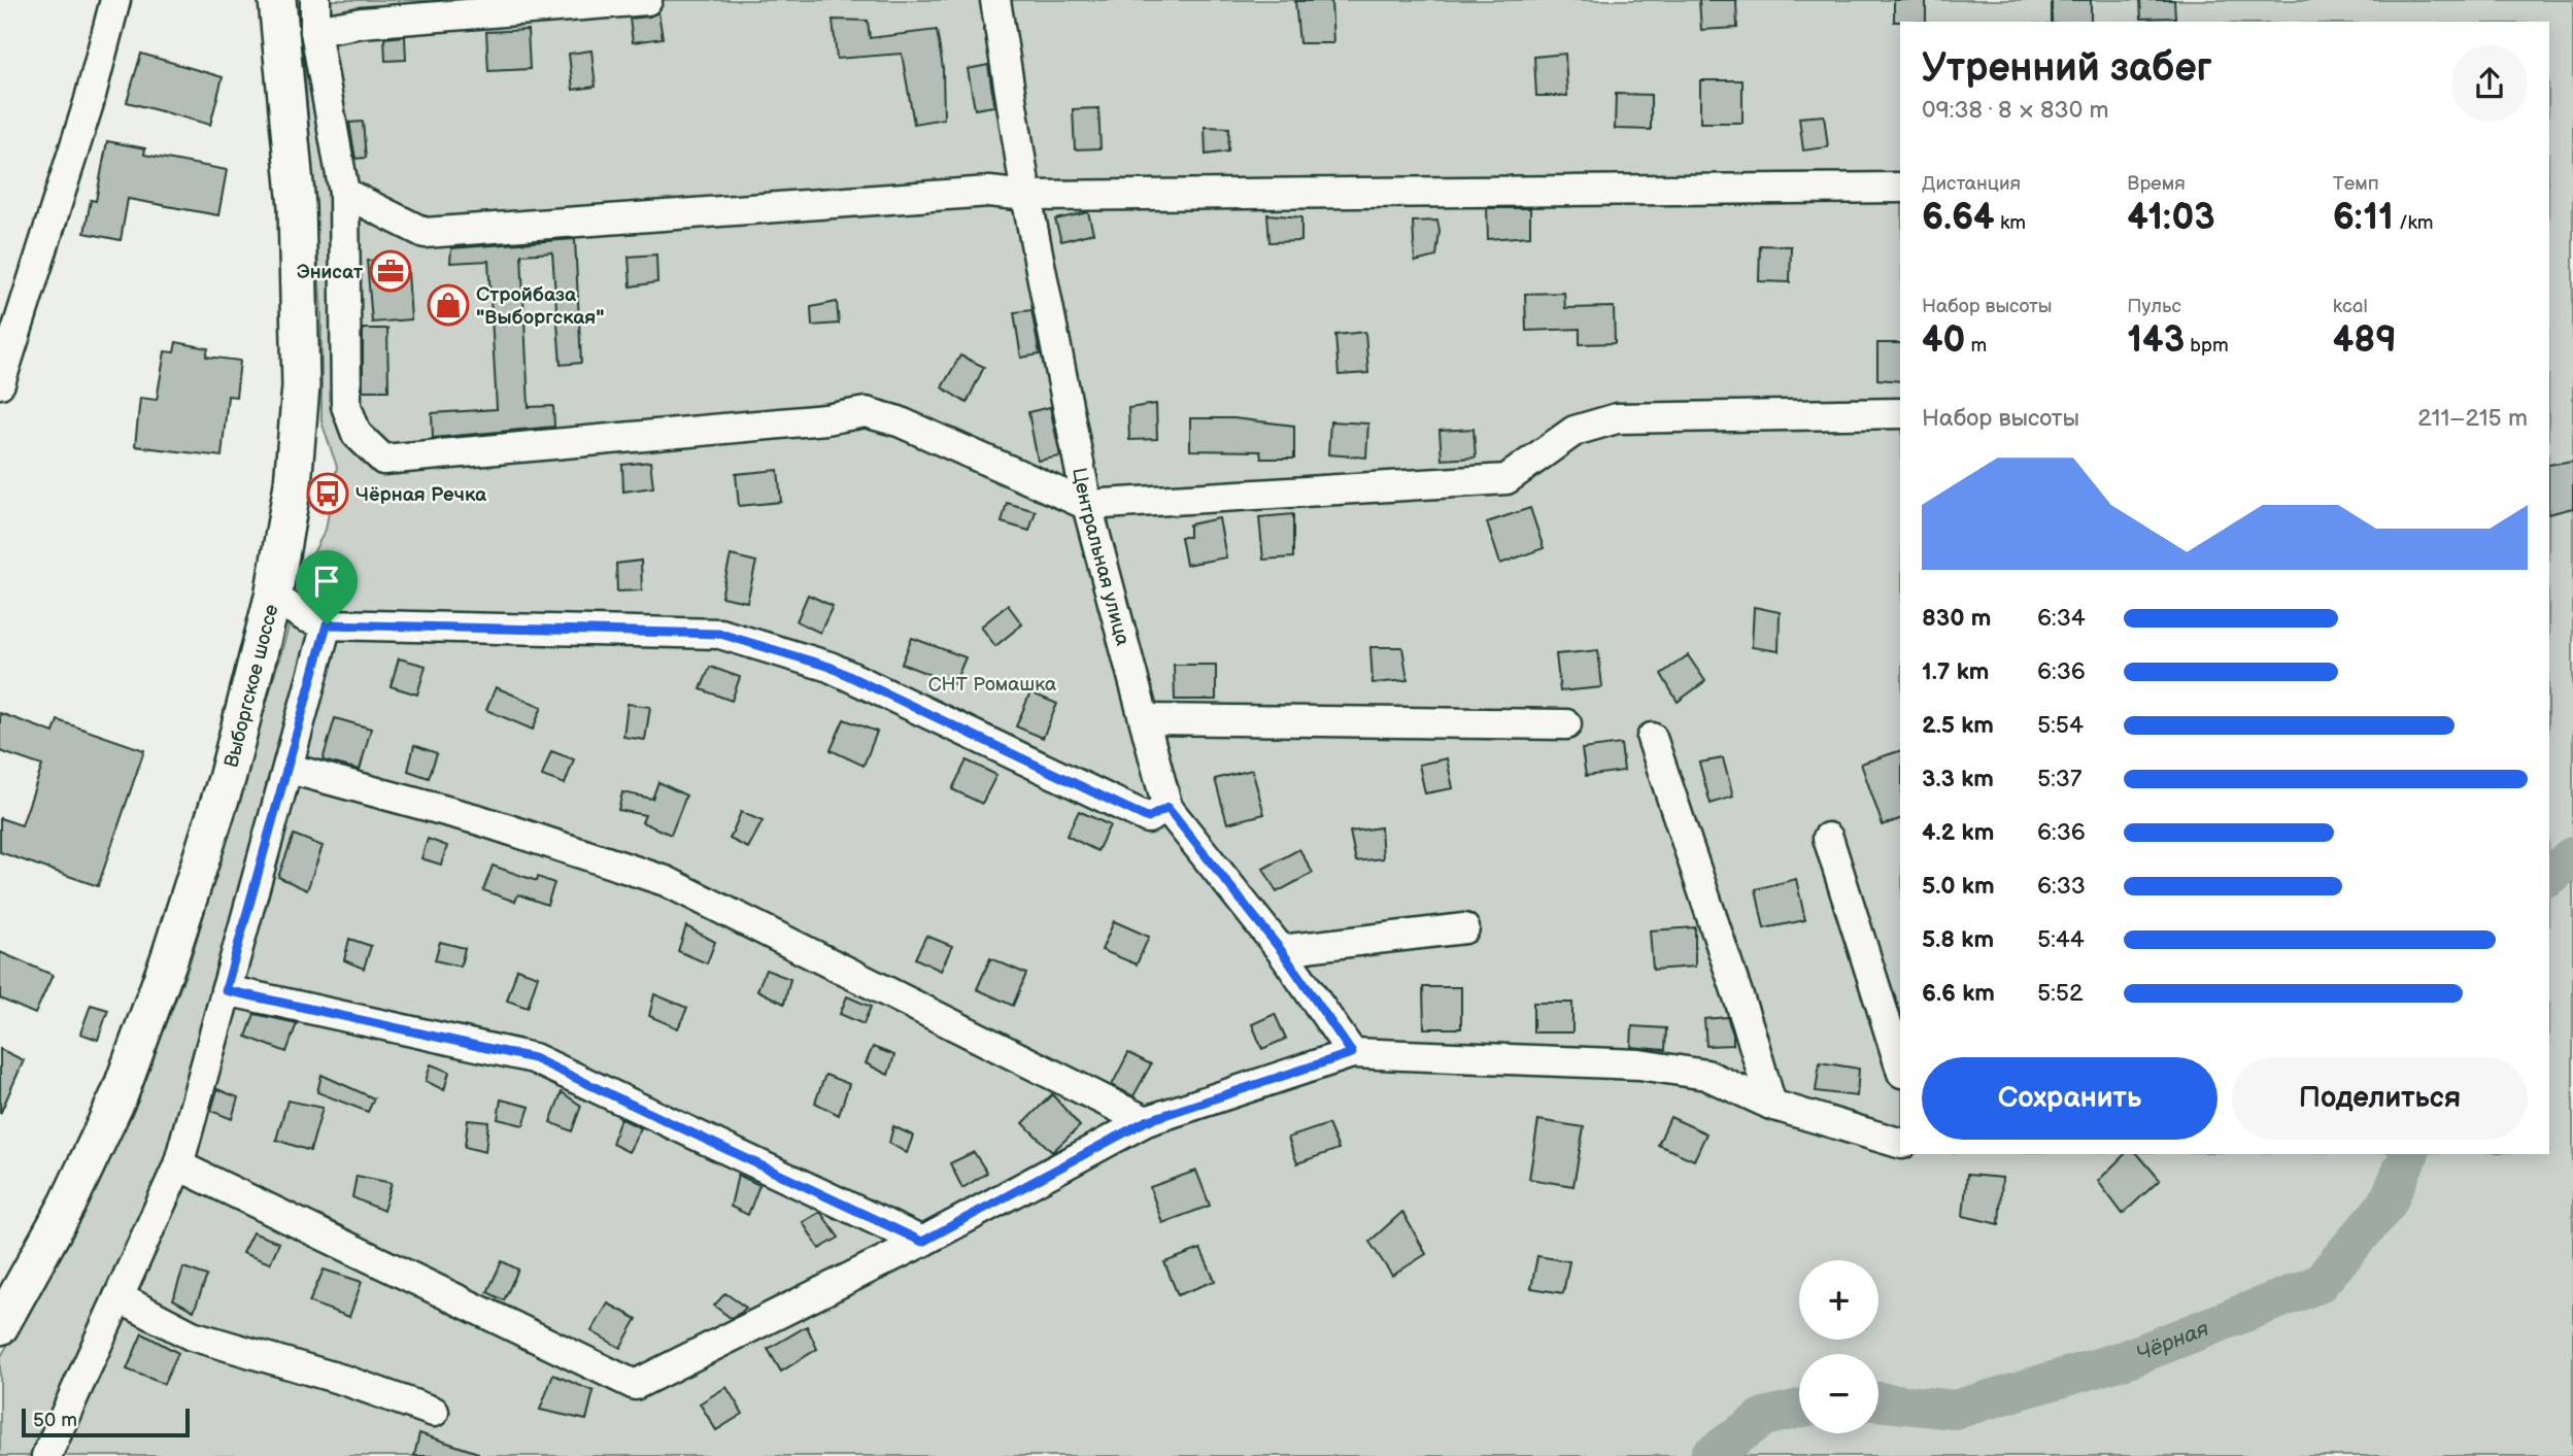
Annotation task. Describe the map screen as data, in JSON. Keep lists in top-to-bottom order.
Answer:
{
  "streets": {
    "main road": ["Выборгское шоссе"],
    "street": ["Центральная улица"]
  },
  "water": ["Чёрная"],
  "parks": ["СНТ Ромашка"],
  "places": {
    "office": ["Энисат"],
    "shop": ["Стройбаза \"Выборгская\""],
    "bus stop": ["Чёрная Речка"]
  },
  "scale_bar": "50 m",
  "page": {
    "heading": ["Утренний забег", "09:38 · 8 × 830 m"],
    "stats": [
      ["Дистанция", "6.64 km"],
      ["Время", "41:03"],
      ["Темп", "6:11 /km"],
      ["Набор высоты", "40 m"],
      ["Пульс", "143 bpm"],
      ["kcal", "489"]
    ],
    "chart": ["Набор высоты", "211–215 m"],
    "list": [
      {
        "name": "830 m",
        "note": "6:34"
      },
      {
        "name": "1.7 km",
        "note": "6:36"
      },
      {
        "name": "2.5 km",
        "note": "5:54"
      },
      {
        "name": "3.3 km",
        "note": "5:37"
      },
      {
        "name": "4.2 km",
        "note": "6:36"
      },
      {
        "name": "5.0 km",
        "note": "6:33"
      },
      {
        "name": "5.8 km",
        "note": "5:44"
      },
      {
        "name": "6.6 km",
        "note": "5:52"
      }
    ],
    "buttons": ["Сохранить", "Поделиться"],
    "map_buttons": ["+", "−"],
    "scale": "50 m"
  }
}
